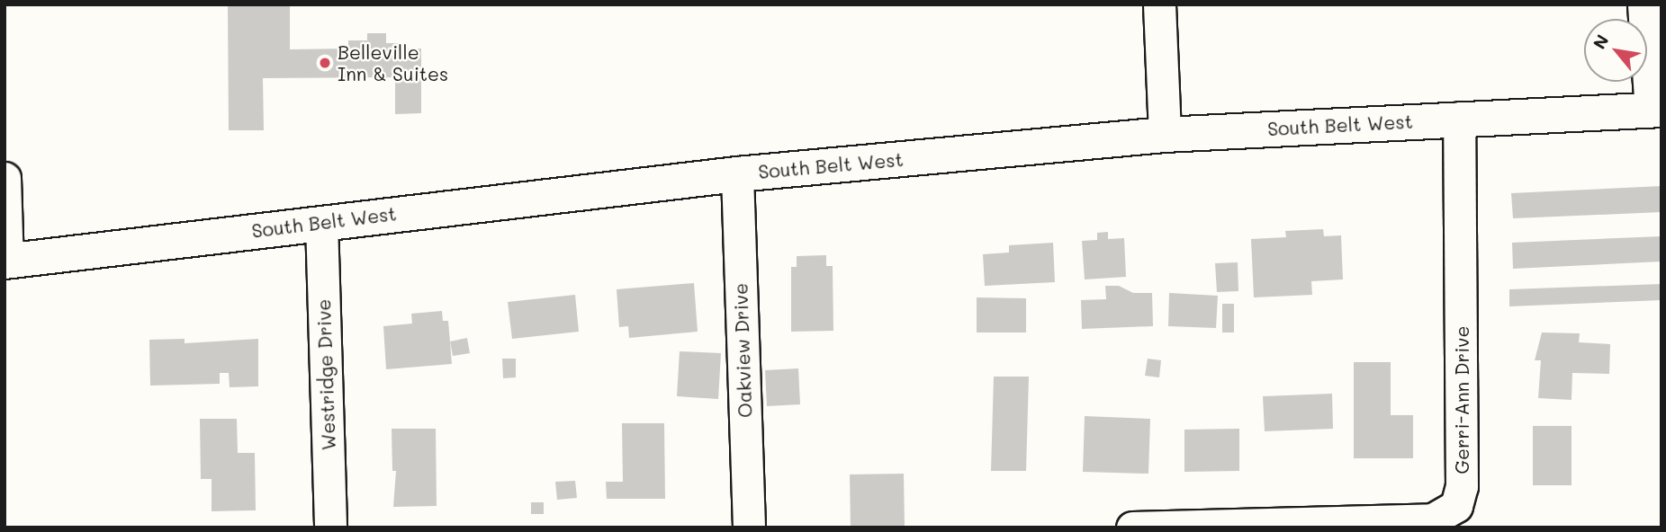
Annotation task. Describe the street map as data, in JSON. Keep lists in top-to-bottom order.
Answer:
{
  "streets": {
    "main road": ["South Belt West"],
    "street": ["Oakview Drive", "Westridge Drive", "Gerri-Ann Drive"]
  },
  "crossings": [
    ["South Belt West", "Oakview Drive"],
    ["South Belt West", "Westridge Drive"],
    ["South Belt West", "Gerri-Ann Drive"]
  ],
  "places": ["Belleville Inn & Suites"],
  "north": "top left"
}
